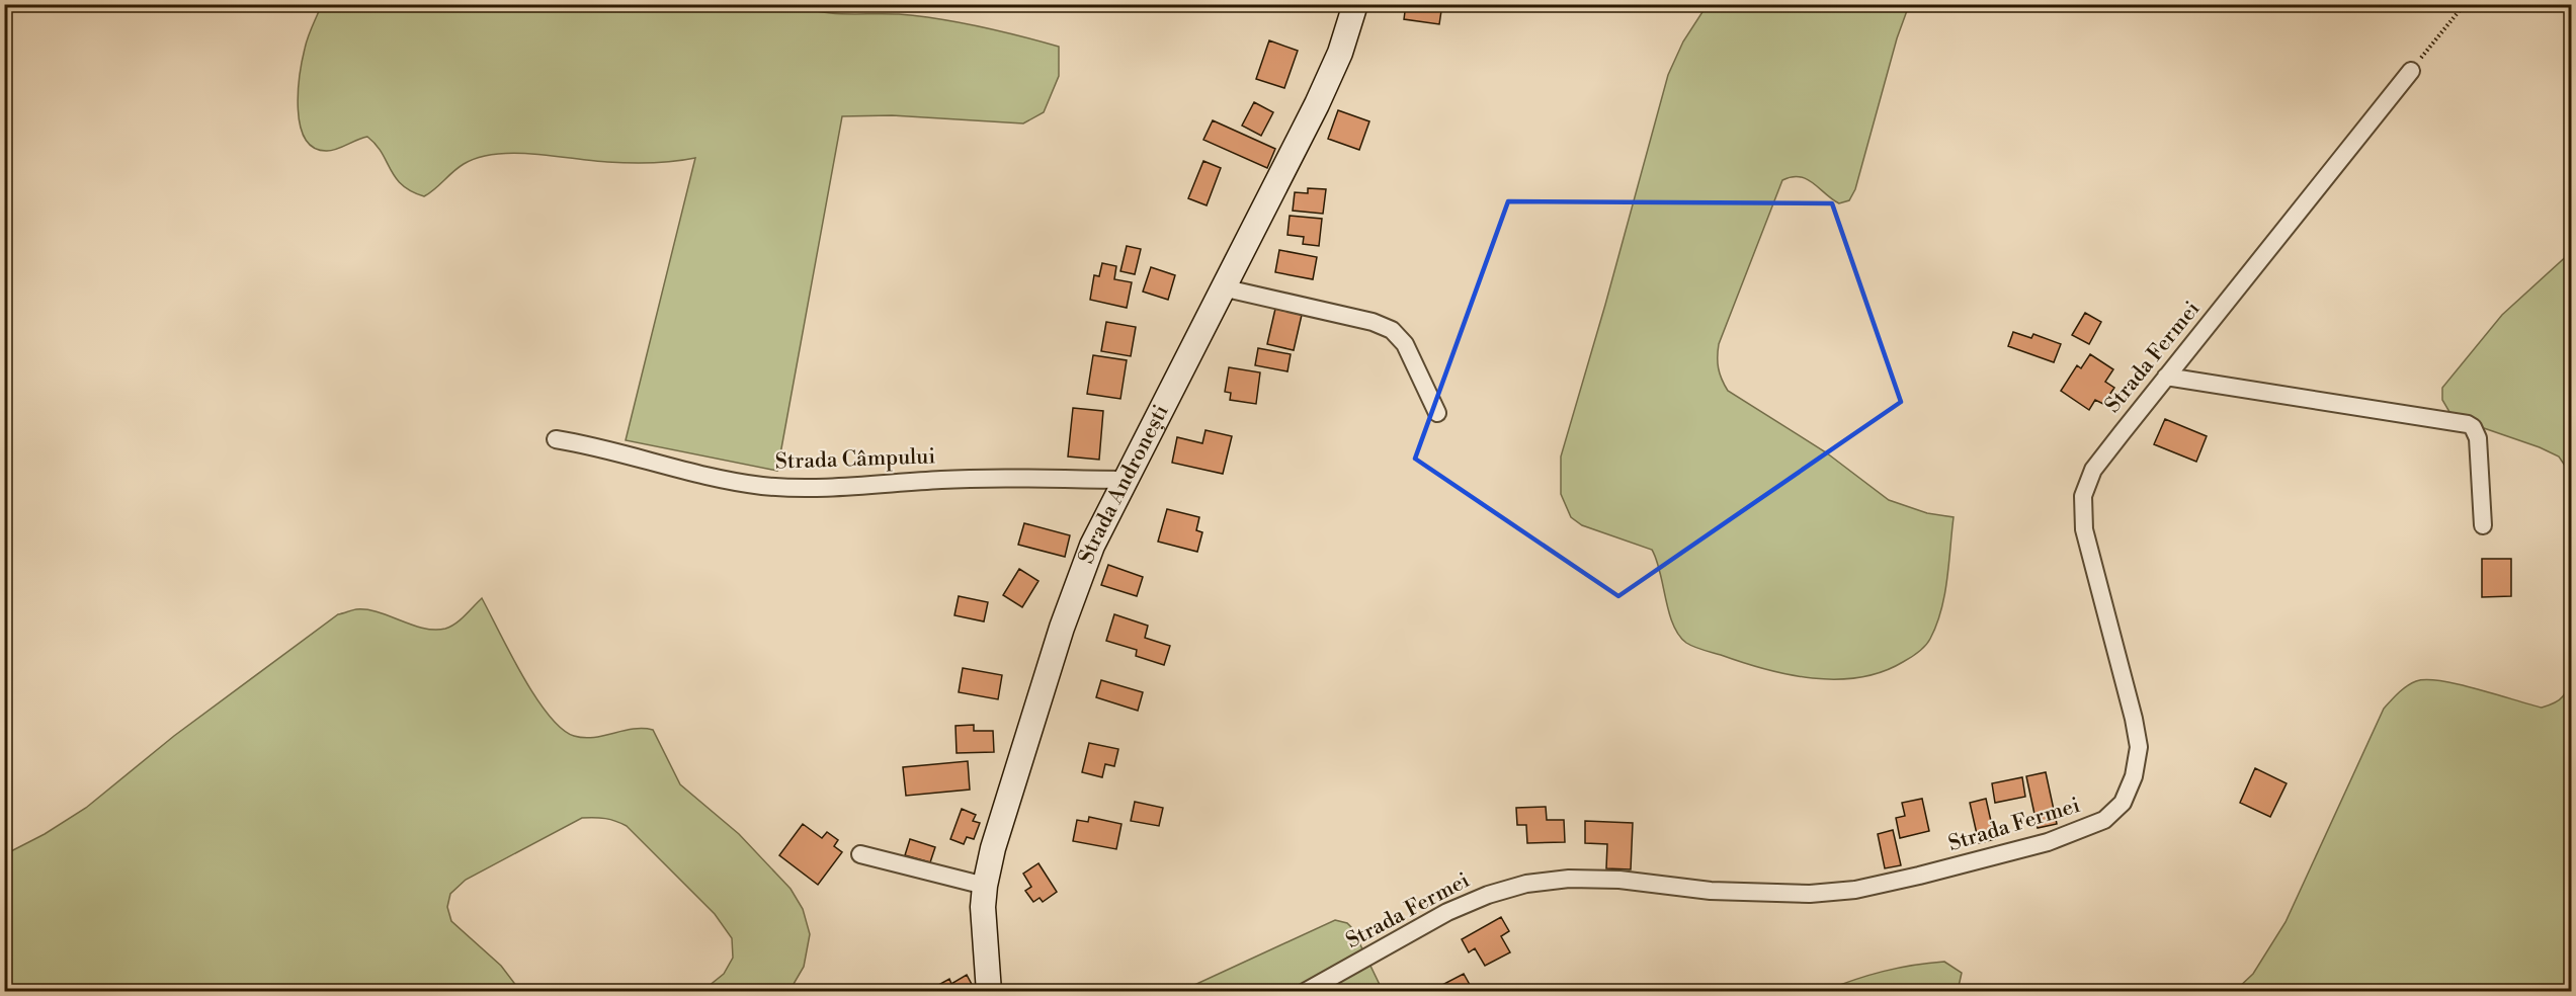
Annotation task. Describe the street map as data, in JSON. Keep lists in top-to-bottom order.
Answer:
{
  "streets": {
    "street": ["Strada Fermei", "Strada Câmpului", "Strada Andronești"]
  },
  "crossings": [
    ["Strada Câmpului", "Strada Andronești"]
  ]
}
